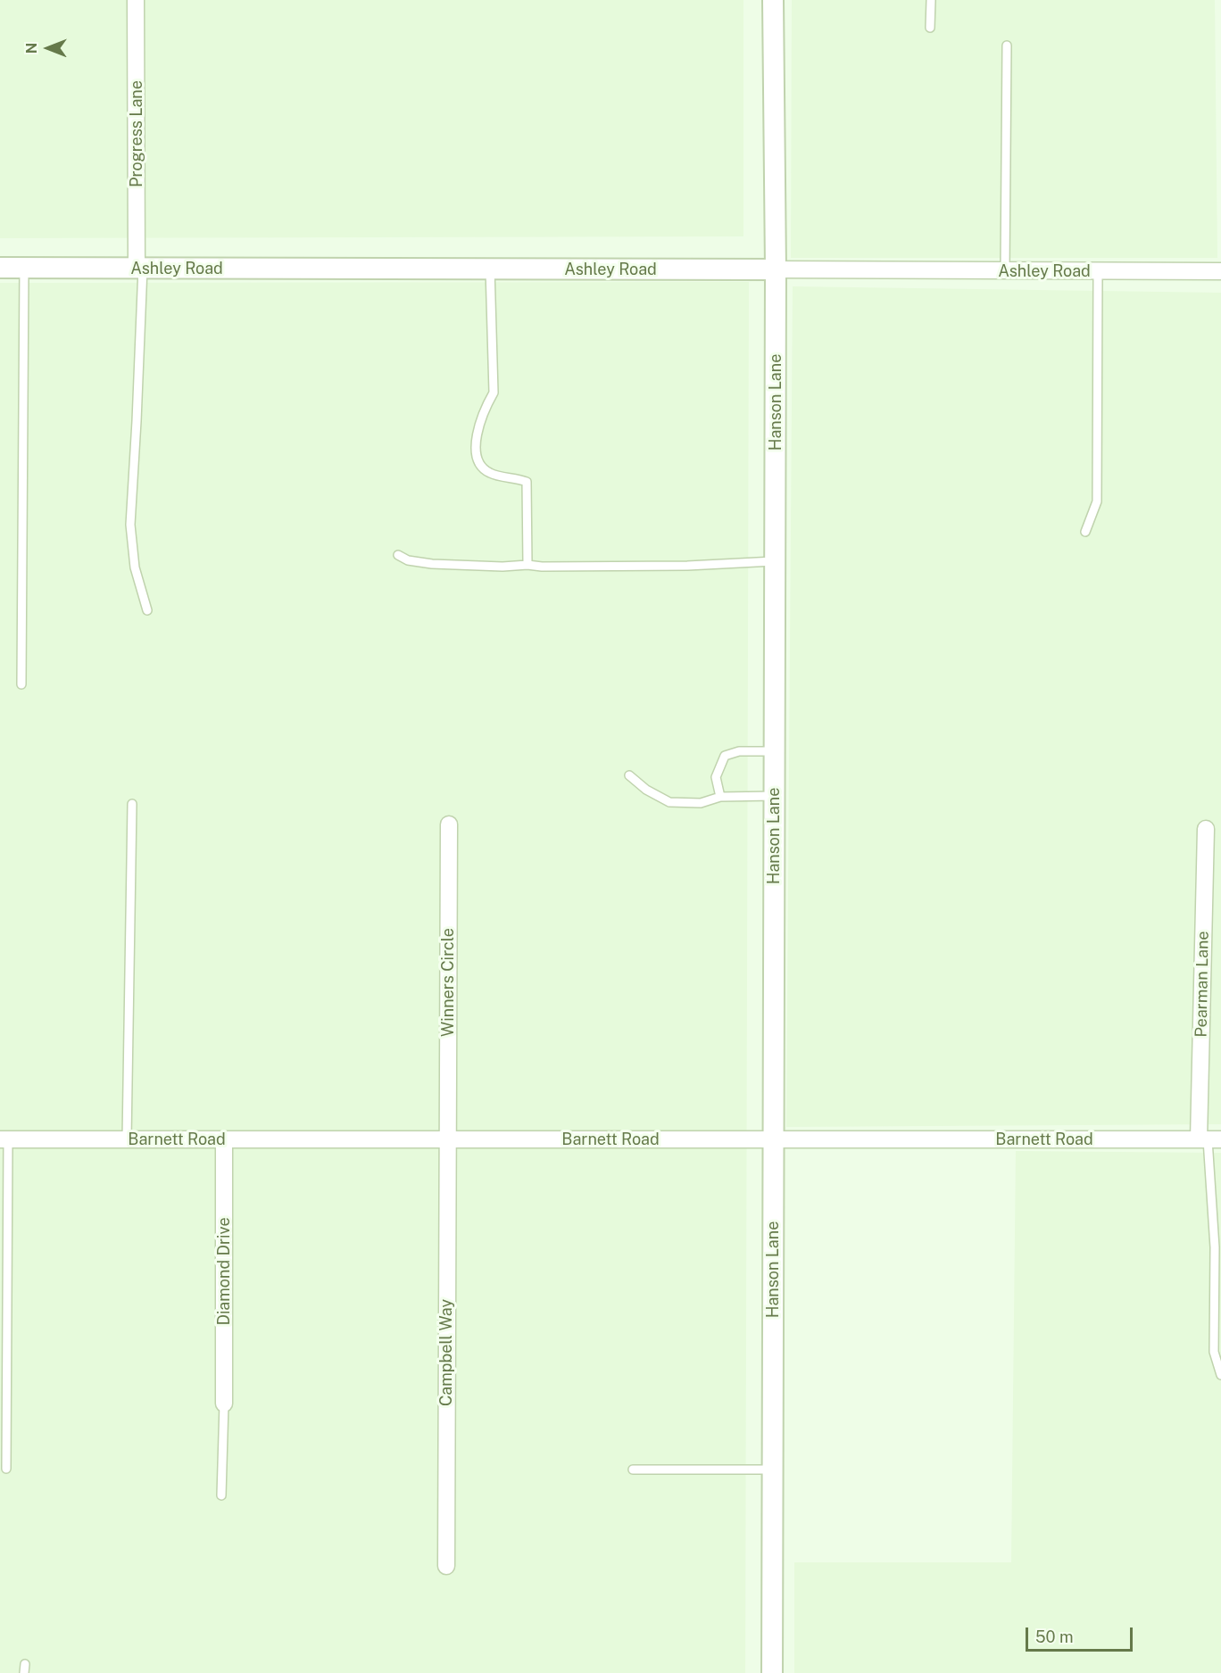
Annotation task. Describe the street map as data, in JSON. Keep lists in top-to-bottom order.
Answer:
{
  "streets": {
    "street": [
      "Progress Lane",
      "Ashley Road",
      "Hanson Lane",
      "Winners Circle",
      "Pearman Lane",
      "Barnett Road",
      "Diamond Drive",
      "Campbell Way"
    ]
  },
  "crossings": [
    ["Progress Lane", "Ashley Road"],
    ["Ashley Road", "Hanson Lane"],
    ["Hanson Lane", "Barnett Road"],
    ["Winners Circle", "Barnett Road"],
    ["Winners Circle", "Campbell Way"],
    ["Pearman Lane", "Barnett Road"],
    ["Barnett Road", "Diamond Drive"],
    ["Barnett Road", "Campbell Way"]
  ],
  "scale_bar": "50 m",
  "north": "left"
}
